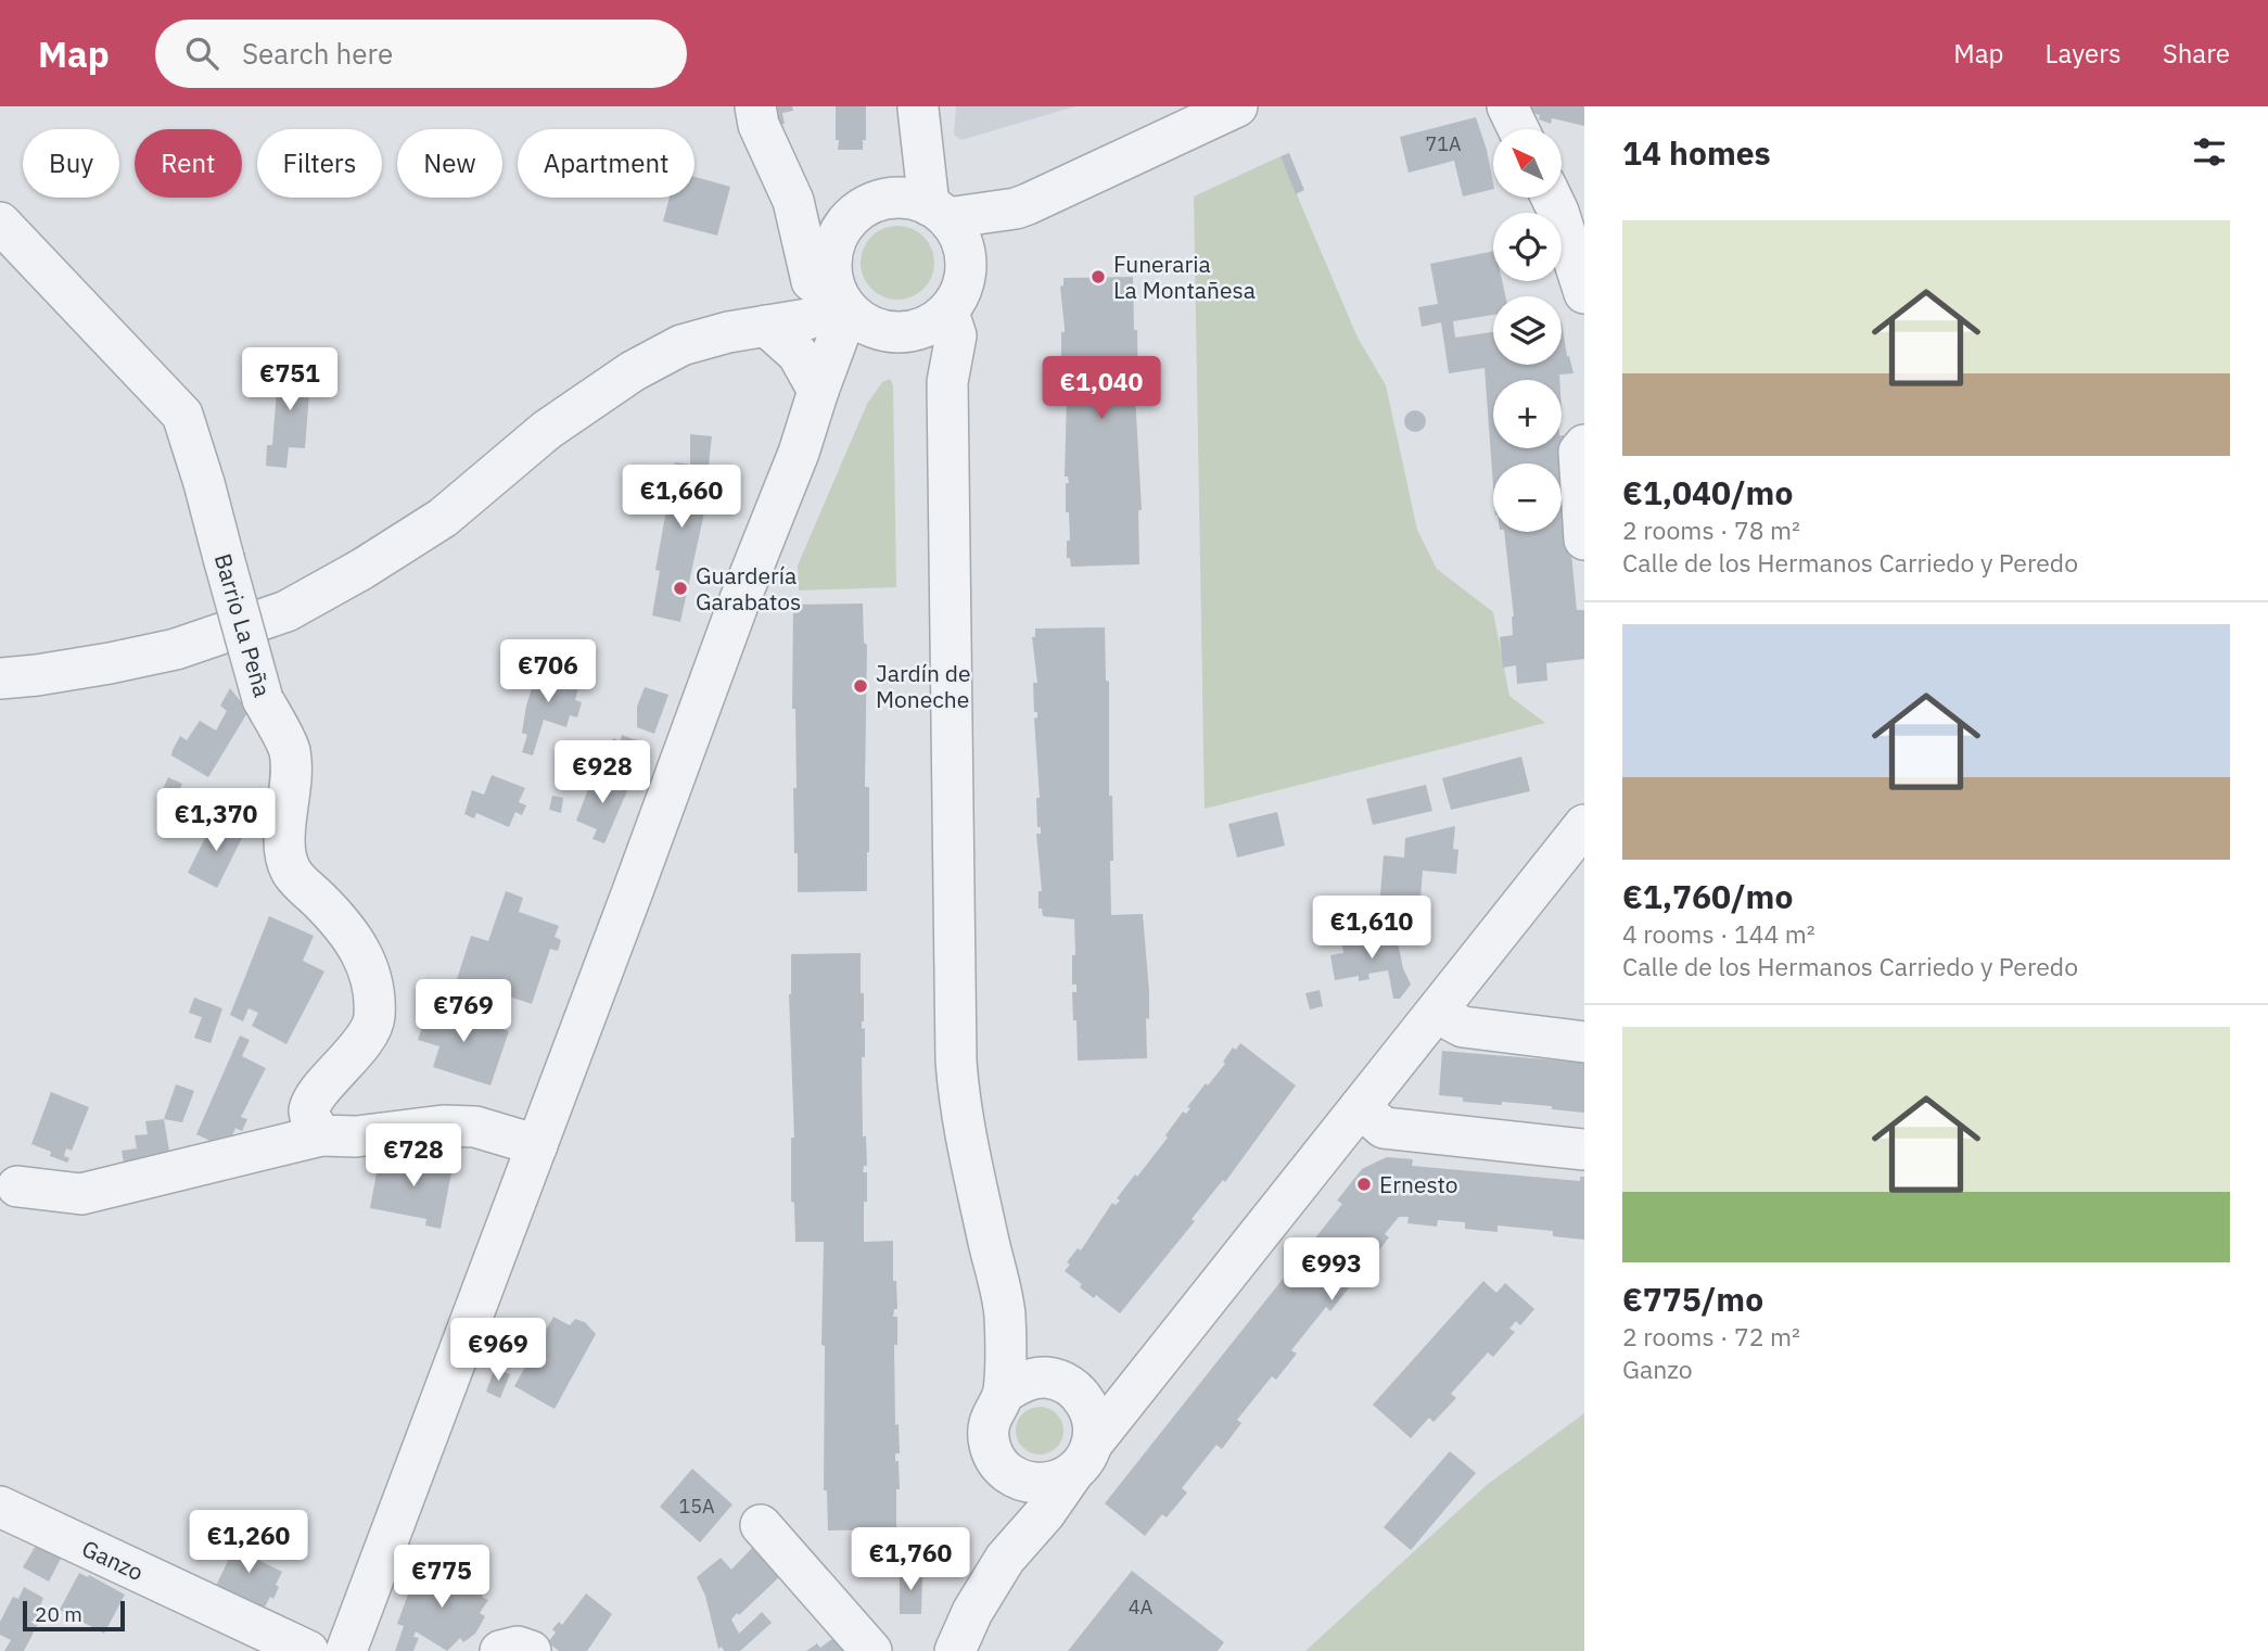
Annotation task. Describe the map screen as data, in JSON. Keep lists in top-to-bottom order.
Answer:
{
  "streets": {
    "street": ["Barrio La Peña", "Ganzo"]
  },
  "places": [
    "Funeraria La Montañesa",
    "Guardería Garabatos",
    "Jardín de Moneche",
    "Ernesto"
  ],
  "house_numbers": ["71A", "15A", "4A"],
  "scale_bar": "20 m",
  "north": "top left",
  "page": {
    "header": "Map",
    "search": "Search here",
    "nav": ["Map", "Layers", "Share"],
    "heading": "14 homes",
    "map_buttons": ["+", "−"],
    "chip": [
      "Buy",
      "Rent",
      "Filters",
      "New",
      "Apartment"
    ],
    "list": [
      {
        "name": "€1,040/mo",
        "note": "2 rooms · 78 m² · Calle de los Hermanos Carriedo y Peredo"
      },
      {
        "name": "€1,760/mo",
        "note": "4 rooms · 144 m² · Calle de los Hermanos Carriedo y Peredo"
      },
      {
        "name": "€775/mo",
        "note": "2 rooms · 72 m² · Ganzo"
      }
    ],
    "price": [
      "€751",
      "€1,040",
      "€1,660",
      "€706",
      "€928",
      "€1,370",
      "€1,610",
      "€769",
      "€728",
      "€993",
      "€969",
      "€1,260",
      "€1,760",
      "€775"
    ],
    "scale": "20 m"
  }
}
